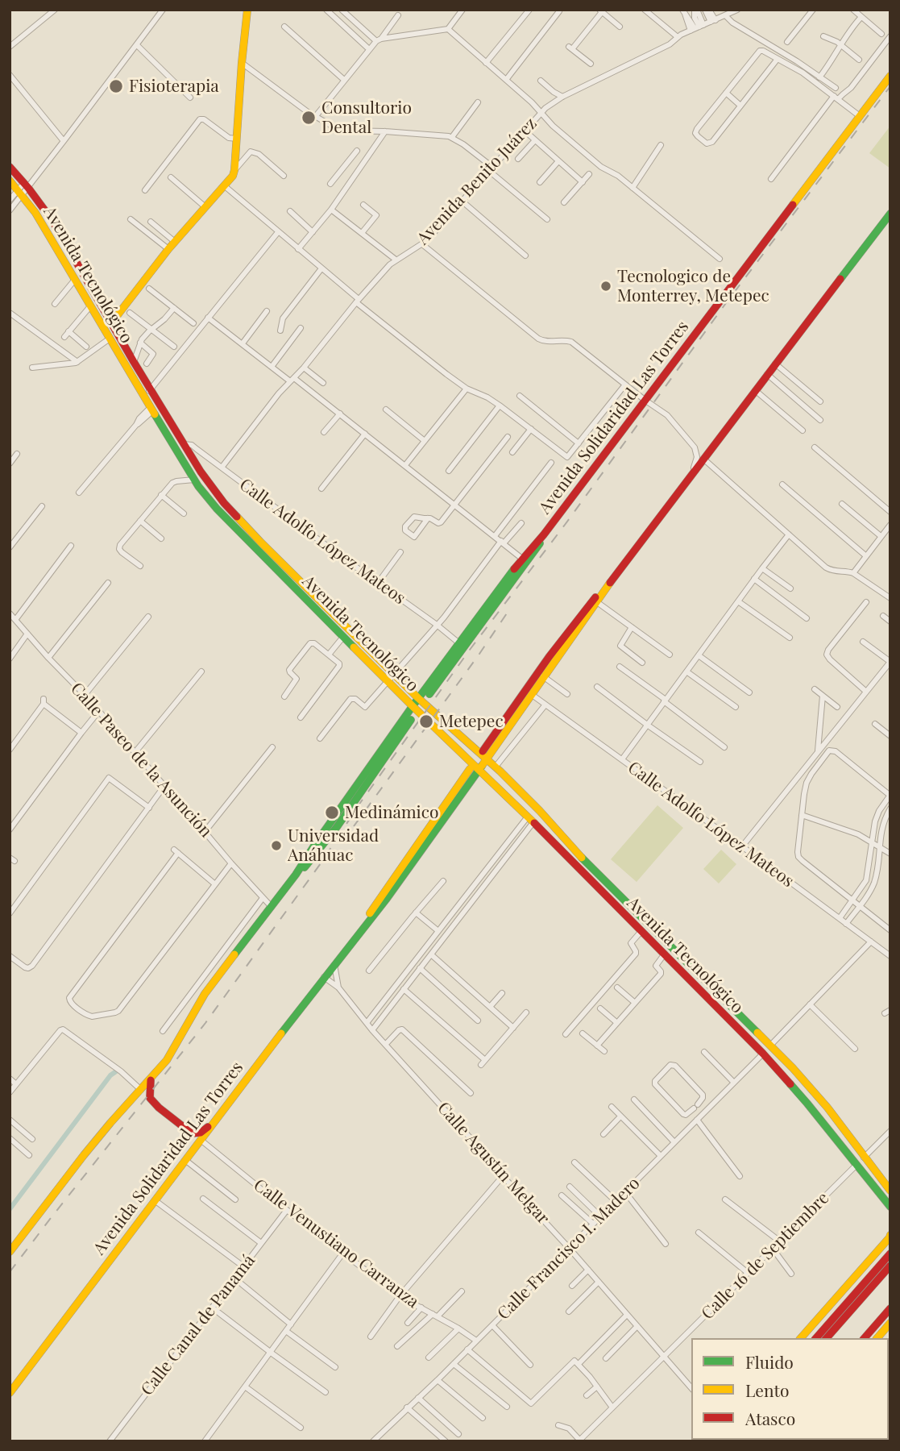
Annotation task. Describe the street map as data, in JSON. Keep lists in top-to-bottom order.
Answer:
{
  "streets": {
    "main road": ["Avenida Tecnológico", "Avenida Solidaridad Las Torres"],
    "street": [
      "Avenida Benito Juárez",
      "Calle Adolfo López Mateos",
      "Calle Paseo de la Asunción",
      "Calle Agustín Melgar",
      "Calle Venustiano Carranza",
      "Calle Francisco I. Madero",
      "Calle 16 de Septiembre",
      "Calle Canal de Panamá"
    ]
  },
  "crossings": [
    ["Avenida Benito Juárez", "Calle Adolfo López Mateos"],
    ["Avenida Tecnológico", "Avenida Solidaridad Las Torres"],
    ["Avenida Tecnológico", "Calle Adolfo López Mateos"],
    ["Avenida Tecnológico", "Calle Francisco I. Madero"],
    ["Avenida Tecnológico", "Calle 16 de Septiembre"],
    ["Avenida Solidaridad Las Torres", "Calle Adolfo López Mateos"],
    ["Avenida Solidaridad Las Torres", "Calle Paseo de la Asunción"],
    ["Avenida Solidaridad Las Torres", "Calle Agustín Melgar"],
    ["Avenida Solidaridad Las Torres", "Calle Venustiano Carranza"],
    ["Calle Agustín Melgar", "Calle Francisco I. Madero"],
    ["Calle Agustín Melgar", "Calle 16 de Septiembre"],
    ["Calle Venustiano Carranza", "Calle Francisco I. Madero"],
    ["Calle Venustiano Carranza", "Calle Canal de Panamá"]
  ],
  "places": [
    "Fisioterapia",
    "Consultorio Dental",
    "Tecnologico de Monterrey, Metepec",
    "Metepec",
    "Medinámico",
    "Universidad Anáhuac"
  ],
  "legend": ["Fluido", "Lento", "Atasco"]
}
